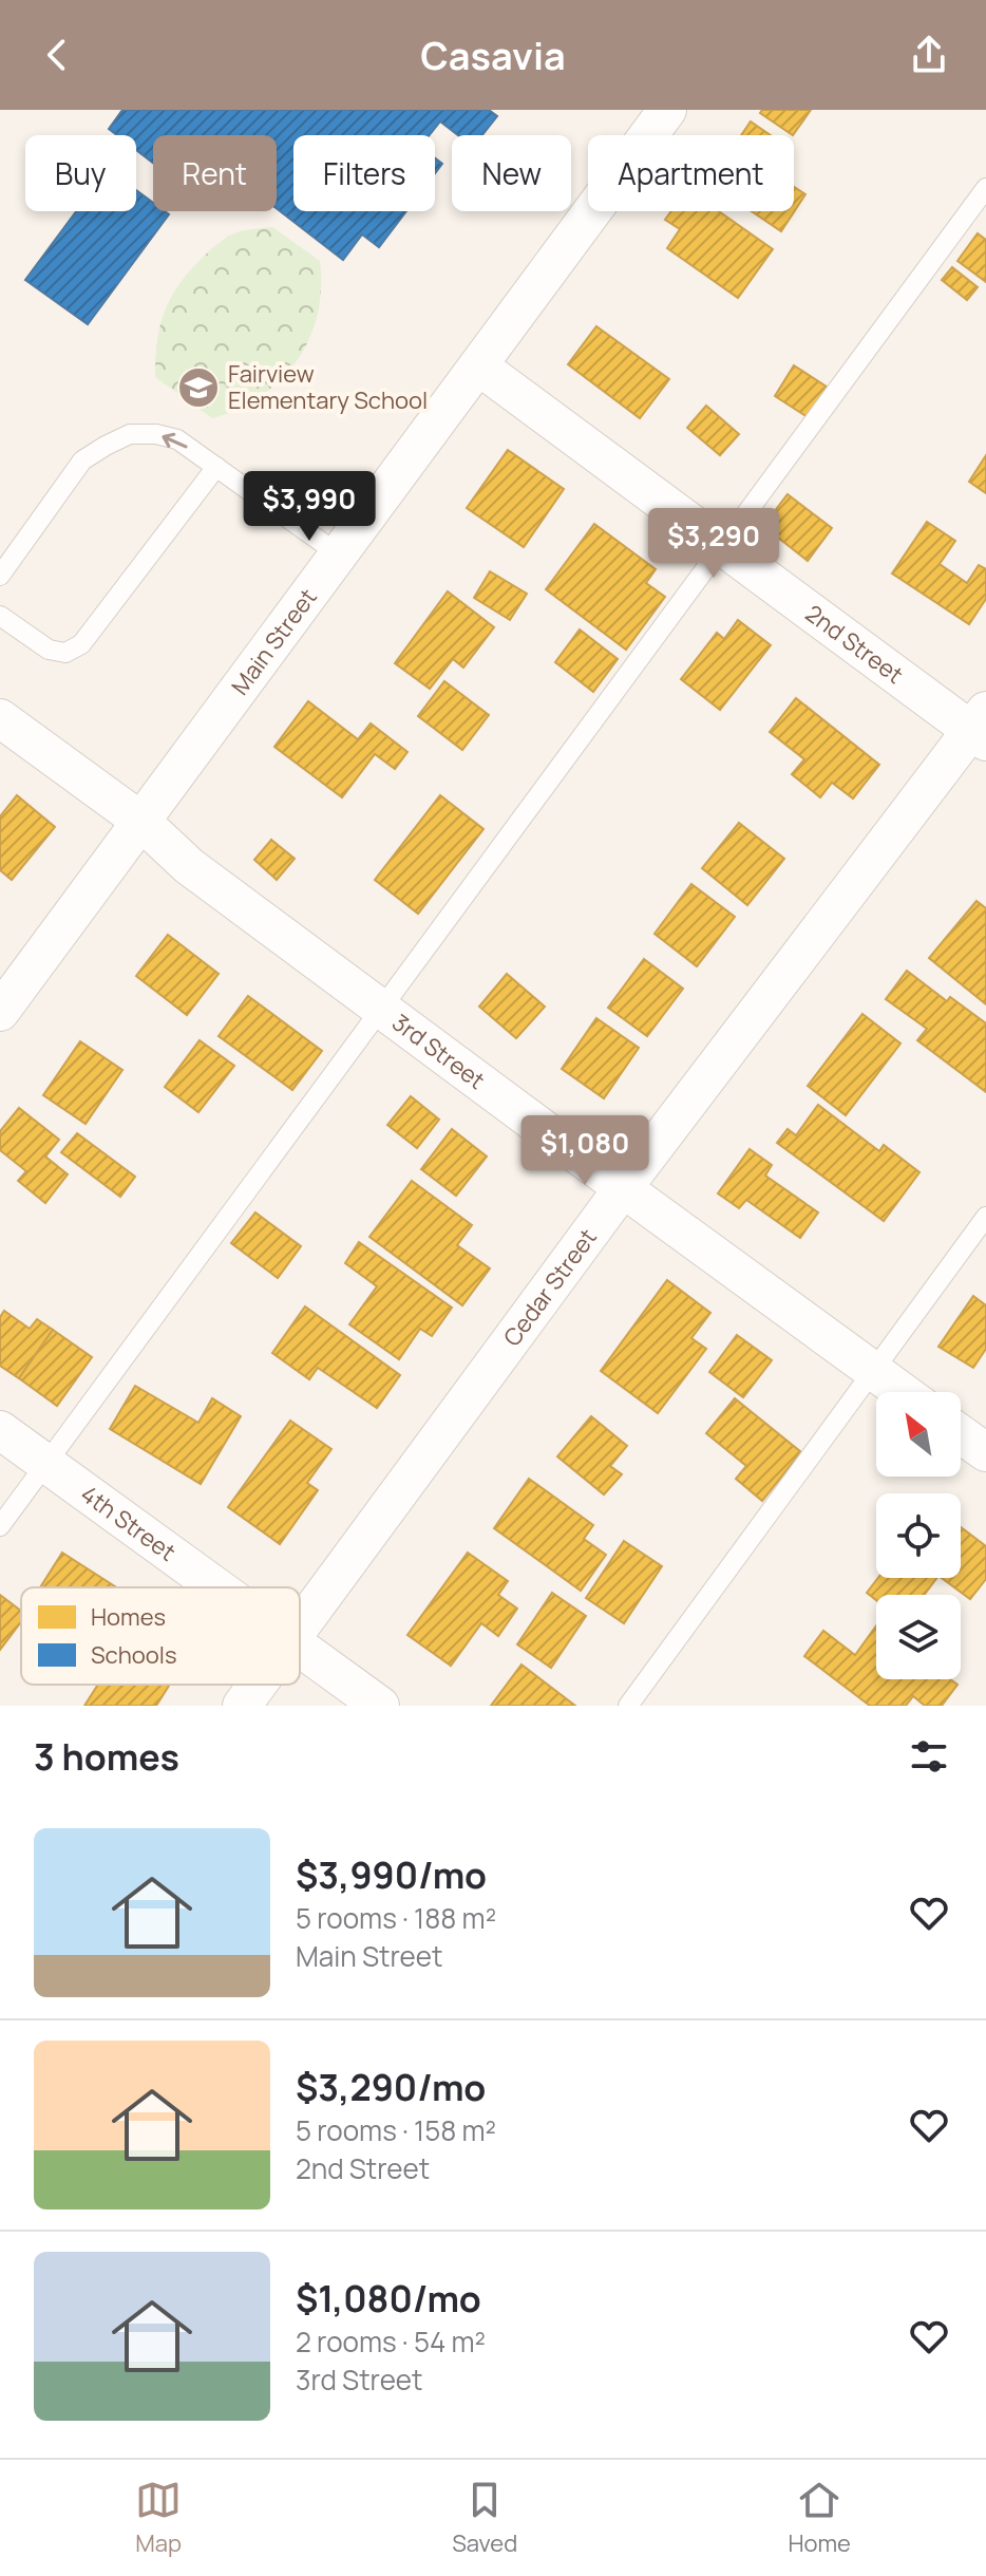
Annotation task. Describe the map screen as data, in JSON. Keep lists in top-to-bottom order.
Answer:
{
  "streets": {
    "street": [
      "Main Street",
      "2nd Street",
      "3rd Street",
      "Cedar Street",
      "4th Street"
    ]
  },
  "crossings": [
    ["Main Street", "2nd Street"],
    ["Main Street", "3rd Street"],
    ["2nd Street", "Cedar Street"],
    ["3rd Street", "Cedar Street"]
  ],
  "places": {
    "school or university": ["Fairview Elementary School"]
  },
  "legend": ["Homes", "Schools"],
  "north": "top left",
  "page": {
    "header": "Casavia",
    "chip": [
      "Buy",
      "Rent",
      "Filters",
      "New",
      "Apartment"
    ],
    "price": ["$3,990", "$3,290", "$1,080"],
    "heading": "3 homes",
    "list": [
      {
        "name": "$3,990/mo",
        "note": "5 rooms · 188 m² · Main Street"
      },
      {
        "name": "$3,290/mo",
        "note": "5 rooms · 158 m² · 2nd Street"
      },
      {
        "name": "$1,080/mo",
        "note": "2 rooms · 54 m² · 3rd Street"
      }
    ],
    "tabs": ["Map", "Saved", "Home"]
  }
}
